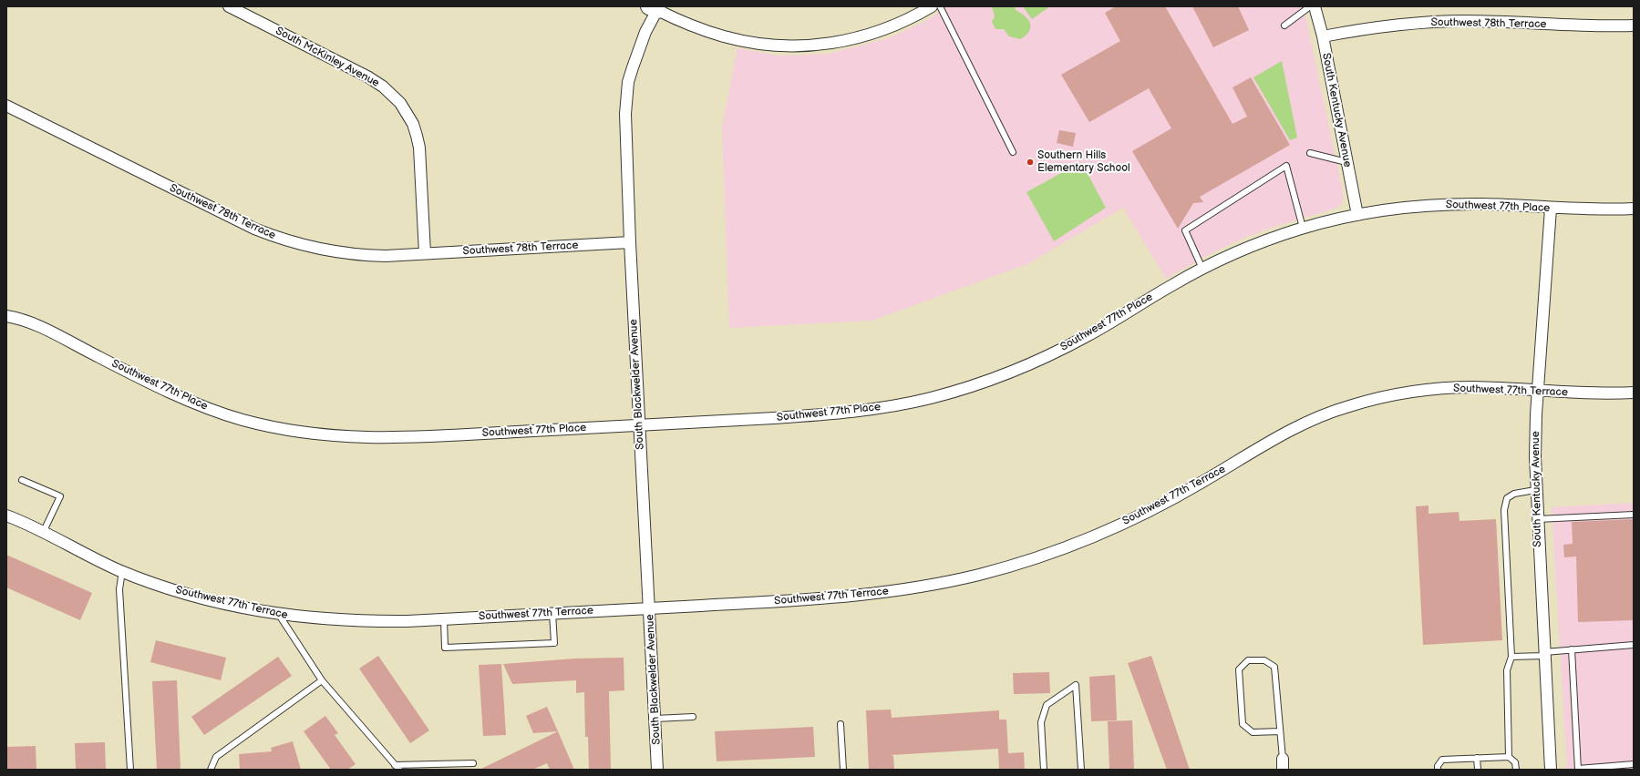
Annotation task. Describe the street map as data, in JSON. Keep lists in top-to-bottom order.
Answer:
{
  "streets": {
    "street": [
      "Southwest 78th Terrace",
      "South McKinley Avenue",
      "South Kentucky Avenue",
      "Southwest 77th Place",
      "South Blackwelder Avenue",
      "Southwest 77th Terrace"
    ]
  },
  "crossings": [
    ["Southwest 78th Terrace", "South McKinley Avenue"],
    ["Southwest 78th Terrace", "South Kentucky Avenue"],
    ["Southwest 78th Terrace", "South Blackwelder Avenue"],
    ["South Kentucky Avenue", "Southwest 77th Place"],
    ["South Kentucky Avenue", "Southwest 77th Terrace"],
    ["Southwest 77th Place", "South Blackwelder Avenue"],
    ["South Blackwelder Avenue", "Southwest 77th Terrace"]
  ],
  "places": ["Southern Hills Elementary School"]
}
